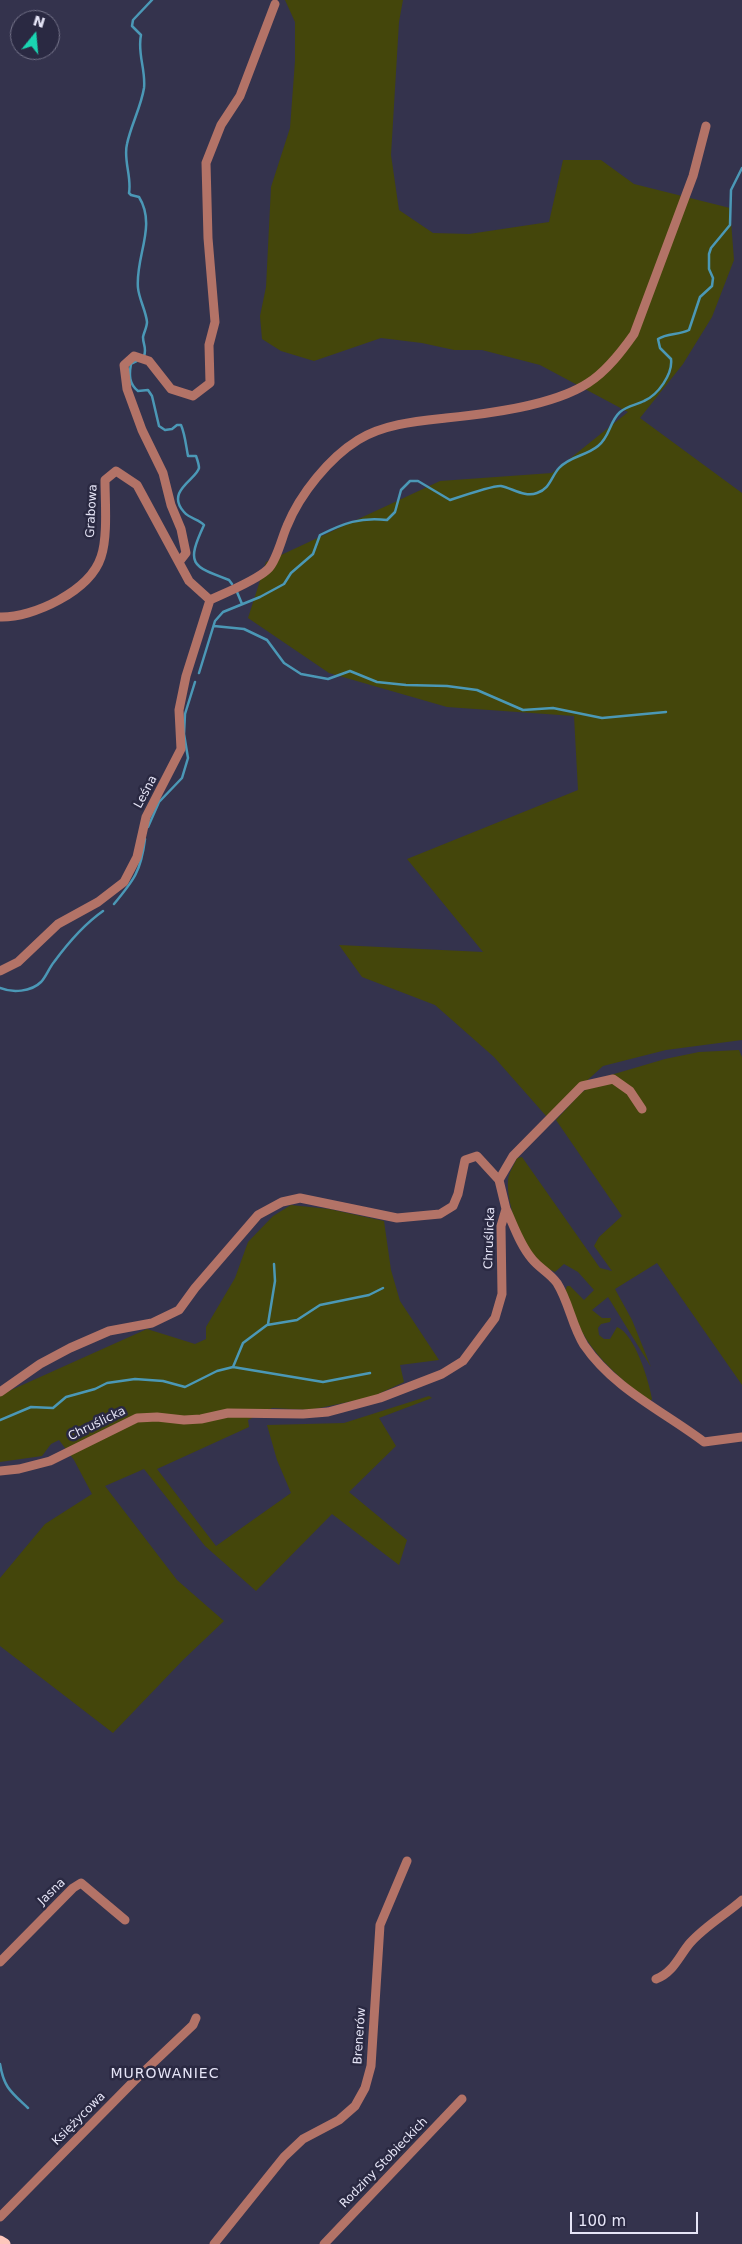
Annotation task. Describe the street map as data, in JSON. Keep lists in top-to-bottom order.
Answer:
{
  "streets": {
    "street": [
      "Grabowa",
      "Leśna",
      "Chruślicka",
      "Jasna",
      "Brenerów",
      "Księżycowa",
      "Rodziny Stobieckich"
    ]
  },
  "crossings": [
    ["Grabowa", "Leśna"]
  ],
  "districts": ["MUROWANIEC"],
  "scale_bar": "100 m",
  "north": "top"
}
